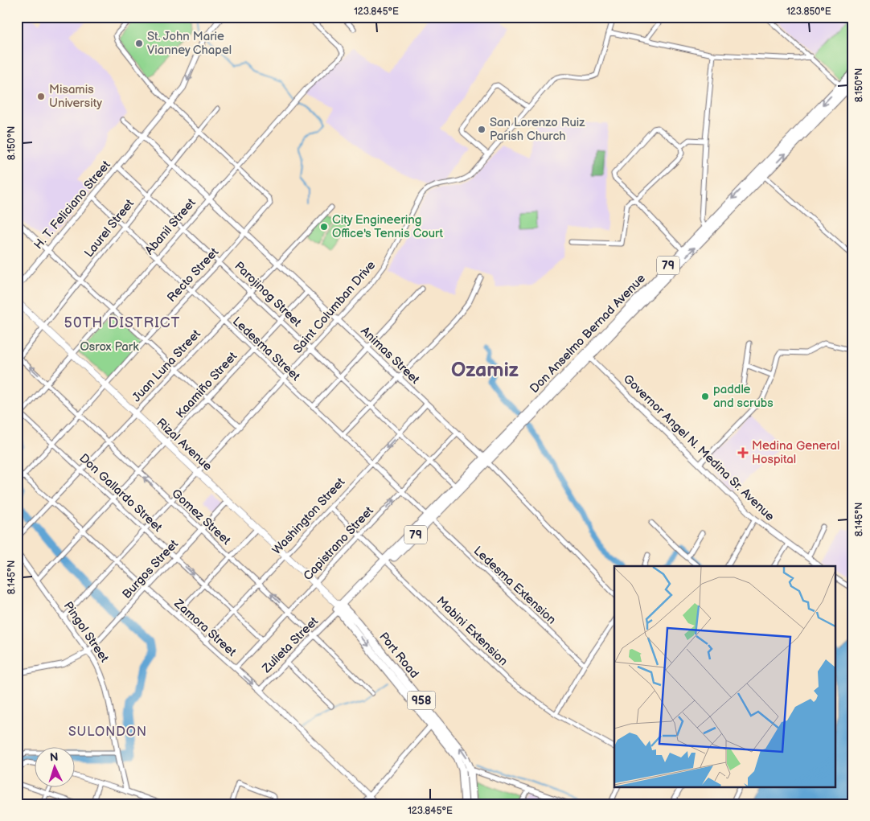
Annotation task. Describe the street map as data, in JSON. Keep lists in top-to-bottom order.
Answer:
{
  "streets": {
    "main road": [
      "79",
      "Don Anselmo Bernad Avenue",
      "Rizal Avenue",
      "Port Road",
      "958"
    ],
    "street": [
      "H. T. Feliciano Street",
      "Abanil Street",
      "Laurel Street",
      "Recto Street",
      "Parojinog Street",
      "Saint Columban Drive",
      "Ledesma Street",
      "Animas Street",
      "Juan Luna Street",
      "Kaamiño Street",
      "Governor Angel N. Medina Sr. Avenue",
      "Don Gallardo Street",
      "Washington Street",
      "Gomez Street",
      "Capistrano Street",
      "Burgos Street",
      "Ledesma Extension",
      "Zamora Street",
      "Mabini Extension",
      "Pingol Street",
      "Zulieta Street"
    ]
  },
  "crossings": [
    ["H. T. Feliciano Street", "Recto Street"],
    ["H. T. Feliciano Street", "Parojinog Street"],
    ["H. T. Feliciano Street", "Ledesma Street"],
    ["H. T. Feliciano Street", "Animas Street"],
    ["Abanil Street", "Recto Street"],
    ["Abanil Street", "Parojinog Street"],
    ["Abanil Street", "Ledesma Street"],
    ["Abanil Street", "Animas Street"],
    ["Abanil Street", "Rizal Avenue"],
    ["Abanil Street", "Don Gallardo Street"],
    ["Abanil Street", "Gomez Street"],
    ["Laurel Street", "Recto Street"],
    ["Laurel Street", "Parojinog Street"],
    ["Laurel Street", "Ledesma Street"],
    ["Laurel Street", "Animas Street"],
    ["Laurel Street", "Rizal Avenue"],
    ["Laurel Street", "Gomez Street"],
    ["Recto Street", "Parojinog Street"],
    ["Recto Street", "Ledesma Street"],
    ["Recto Street", "Animas Street"],
    ["Recto Street", "Rizal Avenue"],
    ["Recto Street", "Don Gallardo Street"],
    ["Recto Street", "Gomez Street"],
    ["Recto Street", "Zamora Street"],
    ["Parojinog Street", "Saint Columban Drive"],
    ["Parojinog Street", "Don Anselmo Bernad Avenue"],
    ["Parojinog Street", "Juan Luna Street"],
    ["Parojinog Street", "Kaamiño Street"],
    ["Parojinog Street", "Washington Street"],
    ["Parojinog Street", "Capistrano Street"],
    ["Saint Columban Drive", "Ledesma Street"],
    ["Saint Columban Drive", "Animas Street"],
    ["Saint Columban Drive", "Rizal Avenue"],
    ["Saint Columban Drive", "Don Gallardo Street"],
    ["Saint Columban Drive", "Gomez Street"],
    ["Saint Columban Drive", "Zamora Street"],
    ["Saint Columban Drive", "Pingol Street"],
    ["Don Anselmo Bernad Avenue", "Ledesma Street"],
    ["Don Anselmo Bernad Avenue", "Animas Street"],
    ["Don Anselmo Bernad Avenue", "Rizal Avenue"],
    ["Don Anselmo Bernad Avenue", "Governor Angel N. Medina Sr. Avenue"],
    ["Don Anselmo Bernad Avenue", "Ledesma Extension"],
    ["Don Anselmo Bernad Avenue", "Mabini Extension"],
    ["Don Anselmo Bernad Avenue", "Zulieta Street"],
    ["Don Anselmo Bernad Avenue", "Port Road"],
    ["Ledesma Street", "Juan Luna Street"],
    ["Ledesma Street", "Kaamiño Street"],
    ["Ledesma Street", "Washington Street"],
    ["Ledesma Street", "Capistrano Street"],
    ["Ledesma Street", "Ledesma Extension"],
    ["Animas Street", "Juan Luna Street"],
    ["Animas Street", "Kaamiño Street"],
    ["Animas Street", "Washington Street"],
    ["Animas Street", "Capistrano Street"],
    ["Juan Luna Street", "Rizal Avenue"],
    ["Juan Luna Street", "Don Gallardo Street"],
    ["Juan Luna Street", "Gomez Street"],
    ["Juan Luna Street", "Zamora Street"],
    ["Kaamiño Street", "Rizal Avenue"],
    ["Kaamiño Street", "Don Gallardo Street"],
    ["Kaamiño Street", "Gomez Street"],
    ["Kaamiño Street", "Zamora Street"],
    ["Kaamiño Street", "Pingol Street"],
    ["Rizal Avenue", "Washington Street"],
    ["Rizal Avenue", "Capistrano Street"],
    ["Rizal Avenue", "Burgos Street"],
    ["Rizal Avenue", "Zulieta Street"],
    ["Rizal Avenue", "Port Road"],
    ["Don Gallardo Street", "Washington Street"],
    ["Don Gallardo Street", "Capistrano Street"],
    ["Don Gallardo Street", "Burgos Street"],
    ["Washington Street", "Gomez Street"],
    ["Washington Street", "Zamora Street"],
    ["Washington Street", "Mabini Extension"],
    ["Gomez Street", "Capistrano Street"],
    ["Gomez Street", "Burgos Street"],
    ["Gomez Street", "Zulieta Street"],
    ["Capistrano Street", "Zamora Street"],
    ["Capistrano Street", "Mabini Extension"],
    ["Burgos Street", "Zamora Street"],
    ["Burgos Street", "Pingol Street"],
    ["Zamora Street", "Zulieta Street"],
    ["Zulieta Street", "Port Road"]
  ],
  "districts": ["50TH DISTRICT", "Ozamiz", "SULONDON"],
  "parks": ["Osrox Park"],
  "places": {
    "other": [
      "St. John Marie Vianney Chapel",
      "Misamis University",
      "San Lorenzo Ruiz Parish Church",
      "City Engineering Office's Tennis Court",
      "paddle and scrubs"
    ],
    "health": ["Medina General Hospital"]
  },
  "north": "top",
  "coordinates": [
    "123.845°E",
    "123.850°E",
    "8.150°N",
    "8.145°N"
  ]
}
